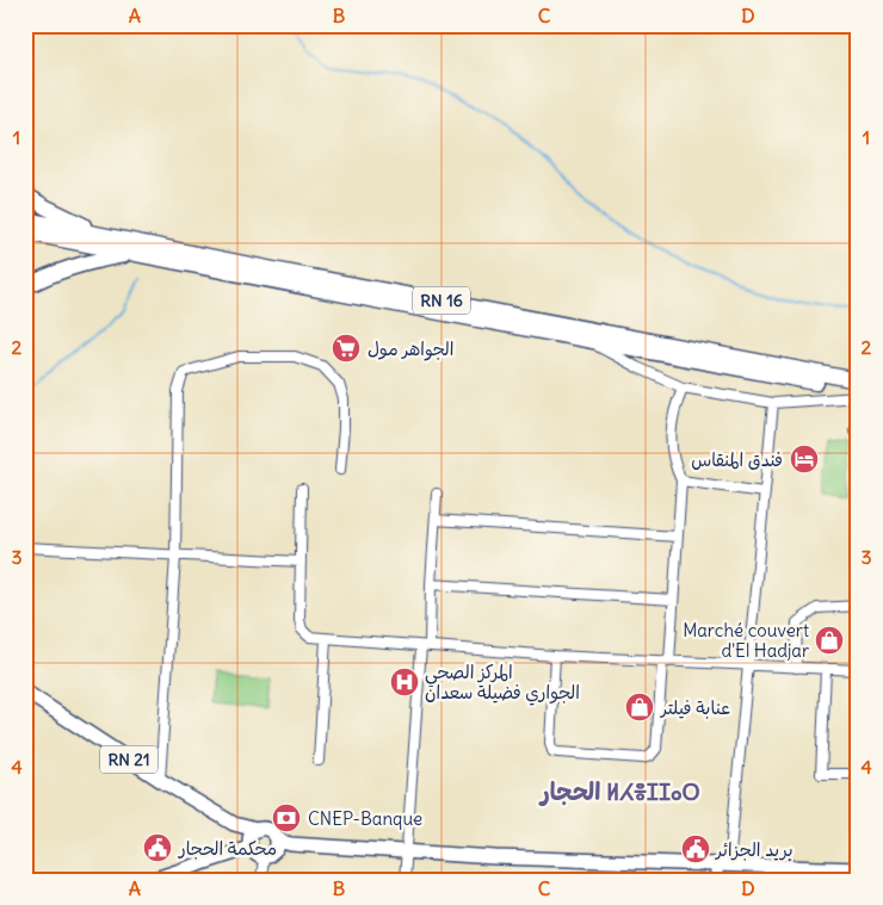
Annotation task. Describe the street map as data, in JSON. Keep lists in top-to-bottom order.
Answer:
{
  "streets": {
    "highway": ["RN 16"],
    "main road": ["RN 21"]
  },
  "districts": ["الحجار ⵍⵃⴻⵊⵊⴰⵔ"],
  "places": {
    "supermarket": ["الجواهر مول"],
    "hotel": ["فندق المنقاس"],
    "shop": ["Marché couvert d'El Hadjar", "عنابة فيلتر"],
    "hospital": ["المركز الصحي الجواري فضيلة سعدان"],
    "bank": ["CNEP-Banque"],
    "public building": ["محكمة الحجار", "بريد الجزائر"]
  },
  "grid": {
    "columns": [
      "A",
      "B",
      "C",
      "D"
    ],
    "rows": [
      "1",
      "2",
      "3",
      "4"
    ]
  }
}
